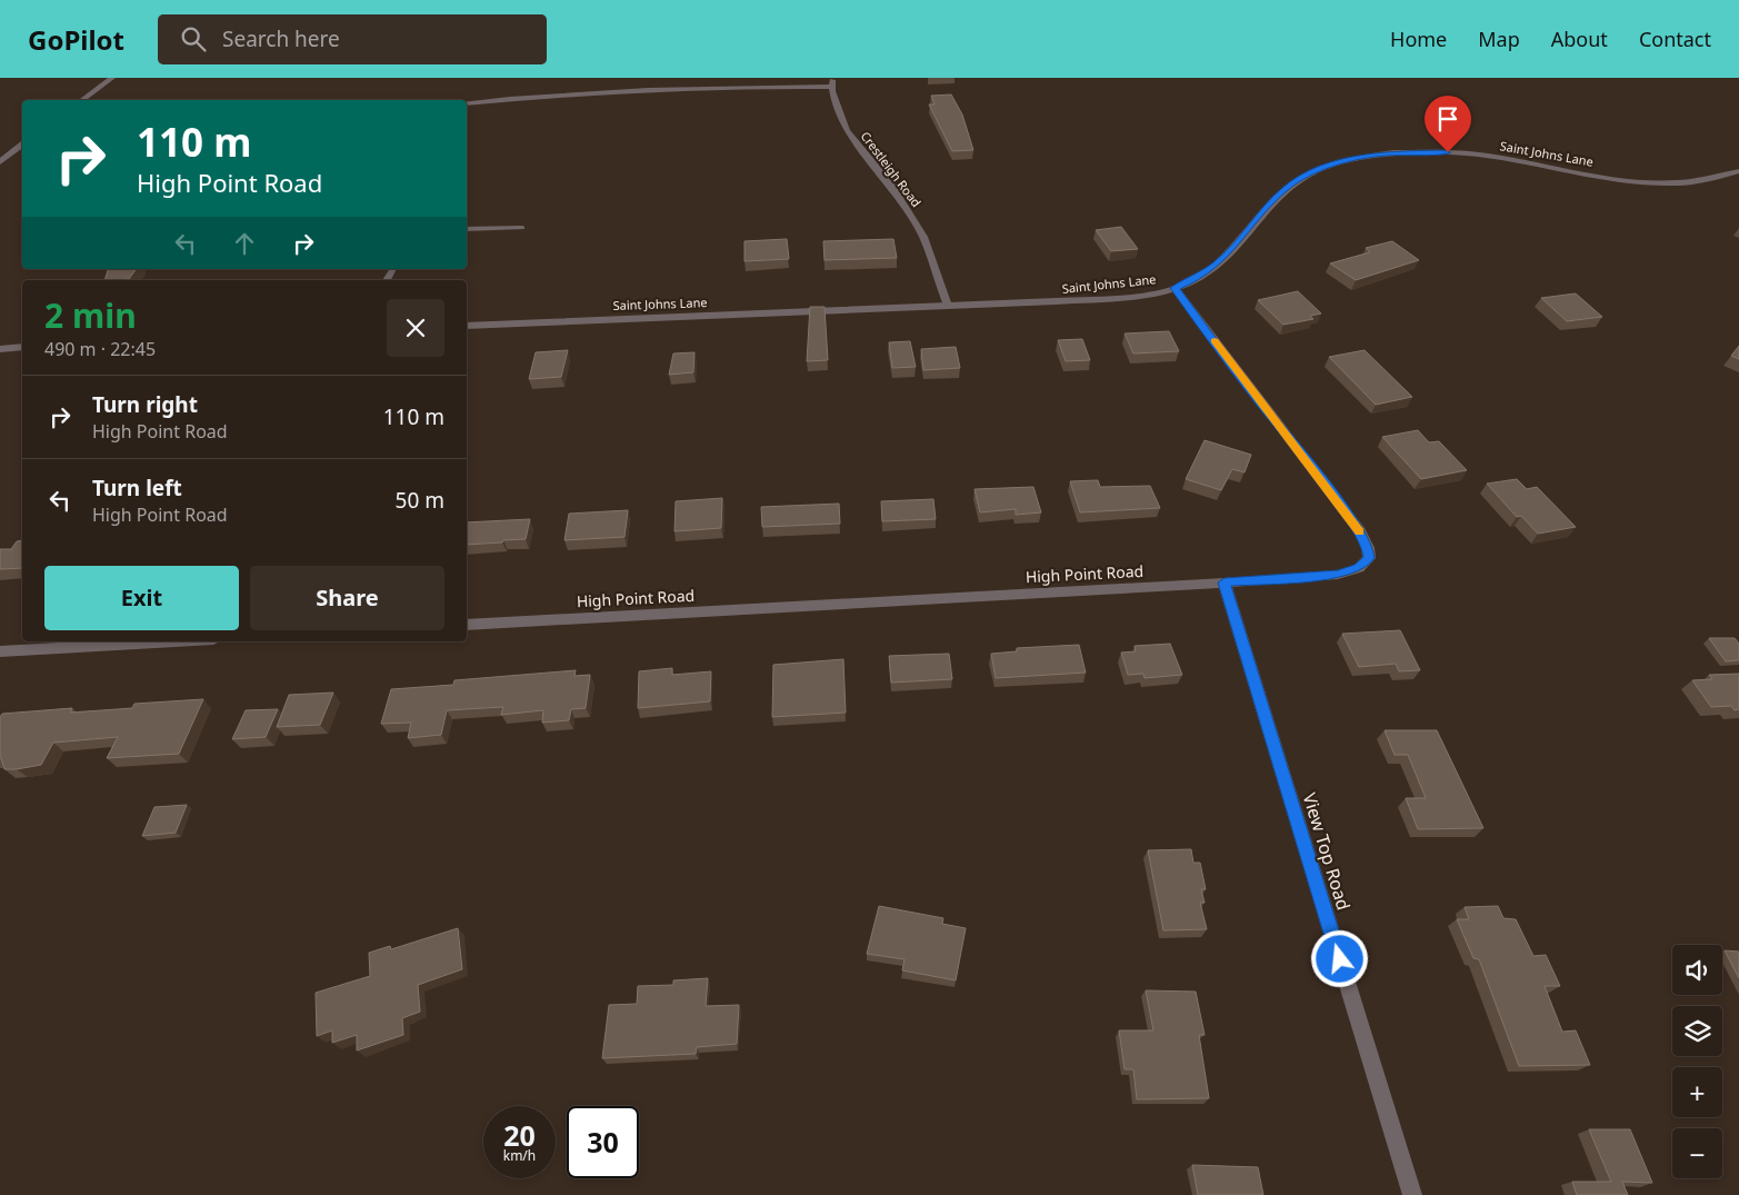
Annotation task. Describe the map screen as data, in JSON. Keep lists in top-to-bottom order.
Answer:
{
  "streets": {
    "street": [
      "Saint Johns Lane",
      "Crestleigh Road",
      "High Point Road",
      "View Top Road"
    ]
  },
  "crossings": [
    ["Saint Johns Lane", "Crestleigh Road"],
    ["Saint Johns Lane", "High Point Road"],
    ["High Point Road", "View Top Road"]
  ],
  "page": {
    "header": "GoPilot",
    "search": "Search here",
    "nav": [
      "Home",
      "Map",
      "About",
      "Contact"
    ],
    "turn": ["110 m", "High Point Road"],
    "heading": ["2 min", "490 m · 22:45"],
    "list": [
      {
        "name": "Turn right",
        "note": "High Point Road",
        "value": "110 m"
      },
      {
        "name": "Turn left",
        "note": "High Point Road",
        "value": "50 m"
      }
    ],
    "buttons": ["Exit", "Share"],
    "map_buttons": ["+", "−"],
    "speed": "20 km/h",
    "limit": "30"
  }
}
